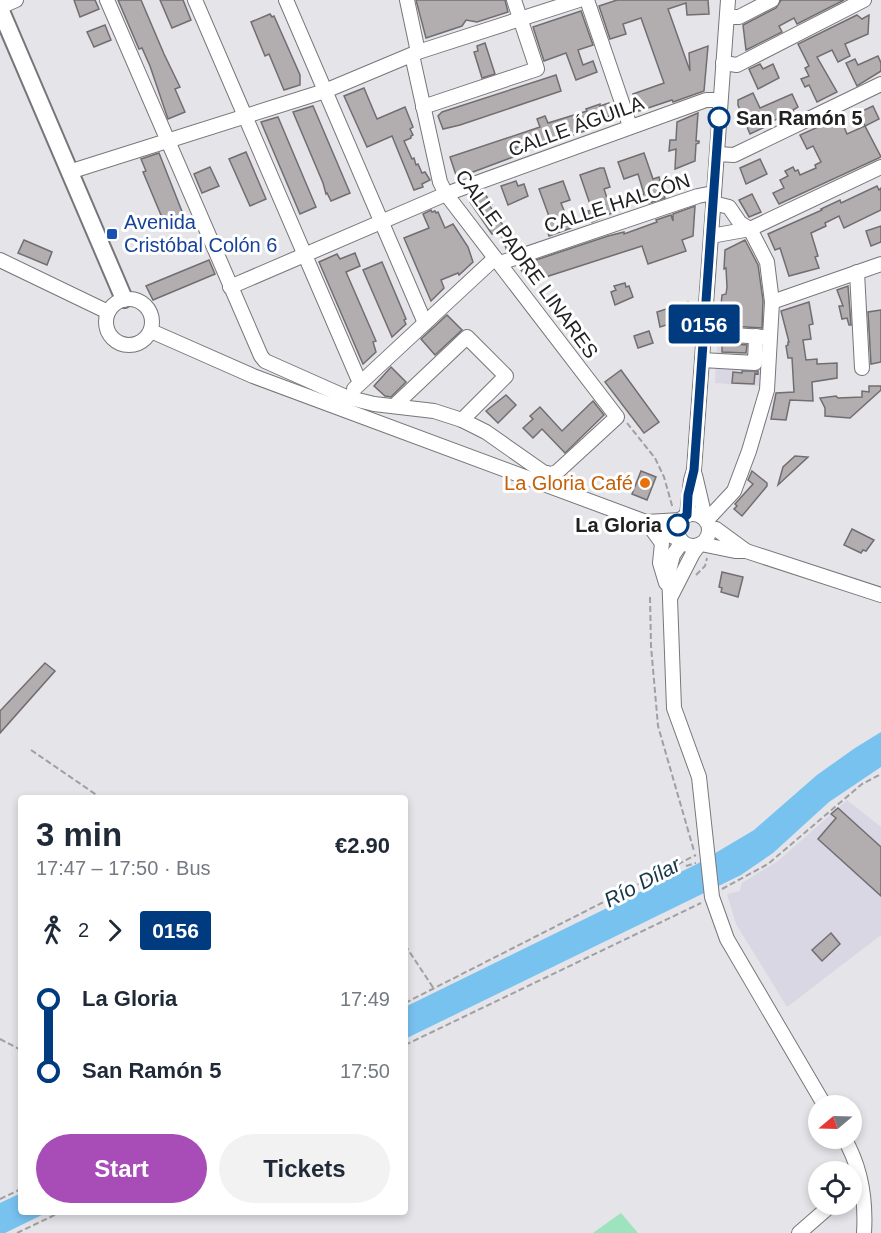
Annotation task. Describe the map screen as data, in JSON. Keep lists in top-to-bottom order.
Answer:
{
  "streets": {
    "street": ["CALLE ÁGUILA", "CALLE HALCÓN", "CALLE PADRE LINARES"]
  },
  "crossings": [
    ["CALLE ÁGUILA", "CALLE PADRE LINARES"],
    ["CALLE HALCÓN", "CALLE PADRE LINARES"]
  ],
  "water": ["Río Dílar"],
  "places": {
    "other": ["San Ramón 5", "La Gloria Café", "La Gloria"],
    "transit": ["Avenida Cristóbal Colón 6"]
  },
  "lines": ["bus line 0156"],
  "north": "left",
  "page": {
    "on_map": "0156",
    "heading": ["3 min", "17:47 – 17:50 · Bus", "€2.90"],
    "legs": ["2", "0156"],
    "list": [
      {
        "name": "La Gloria",
        "value": "17:49"
      },
      {
        "name": "San Ramón 5",
        "value": "17:50"
      }
    ],
    "buttons": ["Start", "Tickets"]
  }
}
